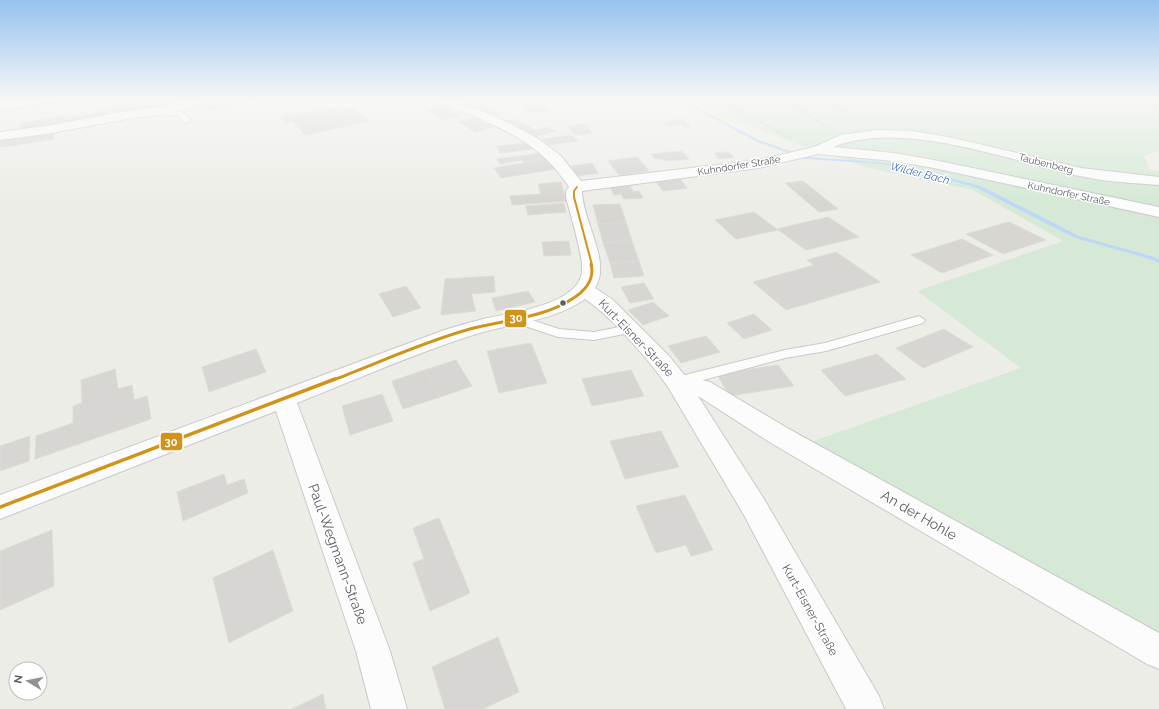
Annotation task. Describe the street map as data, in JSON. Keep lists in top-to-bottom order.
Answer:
{
  "streets": {
    "street": [
      "Taubenberg",
      "Kuhndorfer Straße",
      "Kurt-Eisner-Straße",
      "An der Hohle",
      "Paul-Wegmann-Straße"
    ]
  },
  "crossings": [
    ["Taubenberg", "Kuhndorfer Straße"],
    ["Kurt-Eisner-Straße", "An der Hohle"]
  ],
  "water": ["Wilder Bach"],
  "lines": ["transit line 30"],
  "north": "left"
}
